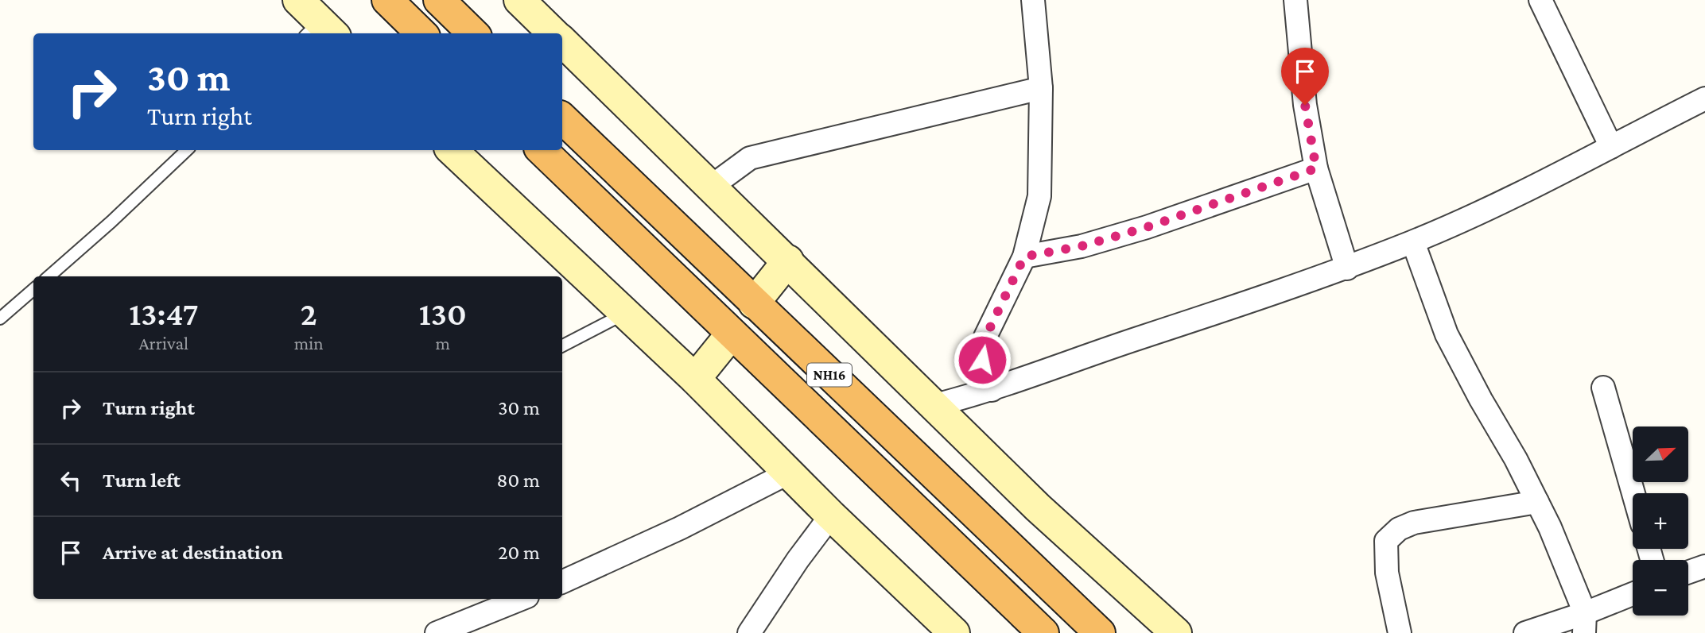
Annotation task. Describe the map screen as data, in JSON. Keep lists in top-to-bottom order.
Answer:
{
  "streets": {
    "highway": ["NH16"]
  },
  "north": "top right",
  "page": {
    "turn": ["30 m", "Turn right"],
    "eta": [
      "13:47",
      "Arrival",
      "2",
      "min",
      "130",
      "m"
    ],
    "list": [
      {
        "name": "Turn right",
        "value": "30 m"
      },
      {
        "name": "Turn left",
        "value": "80 m"
      },
      {
        "name": "Arrive at destination",
        "value": "20 m"
      }
    ],
    "map_buttons": ["+", "−"]
  }
}
